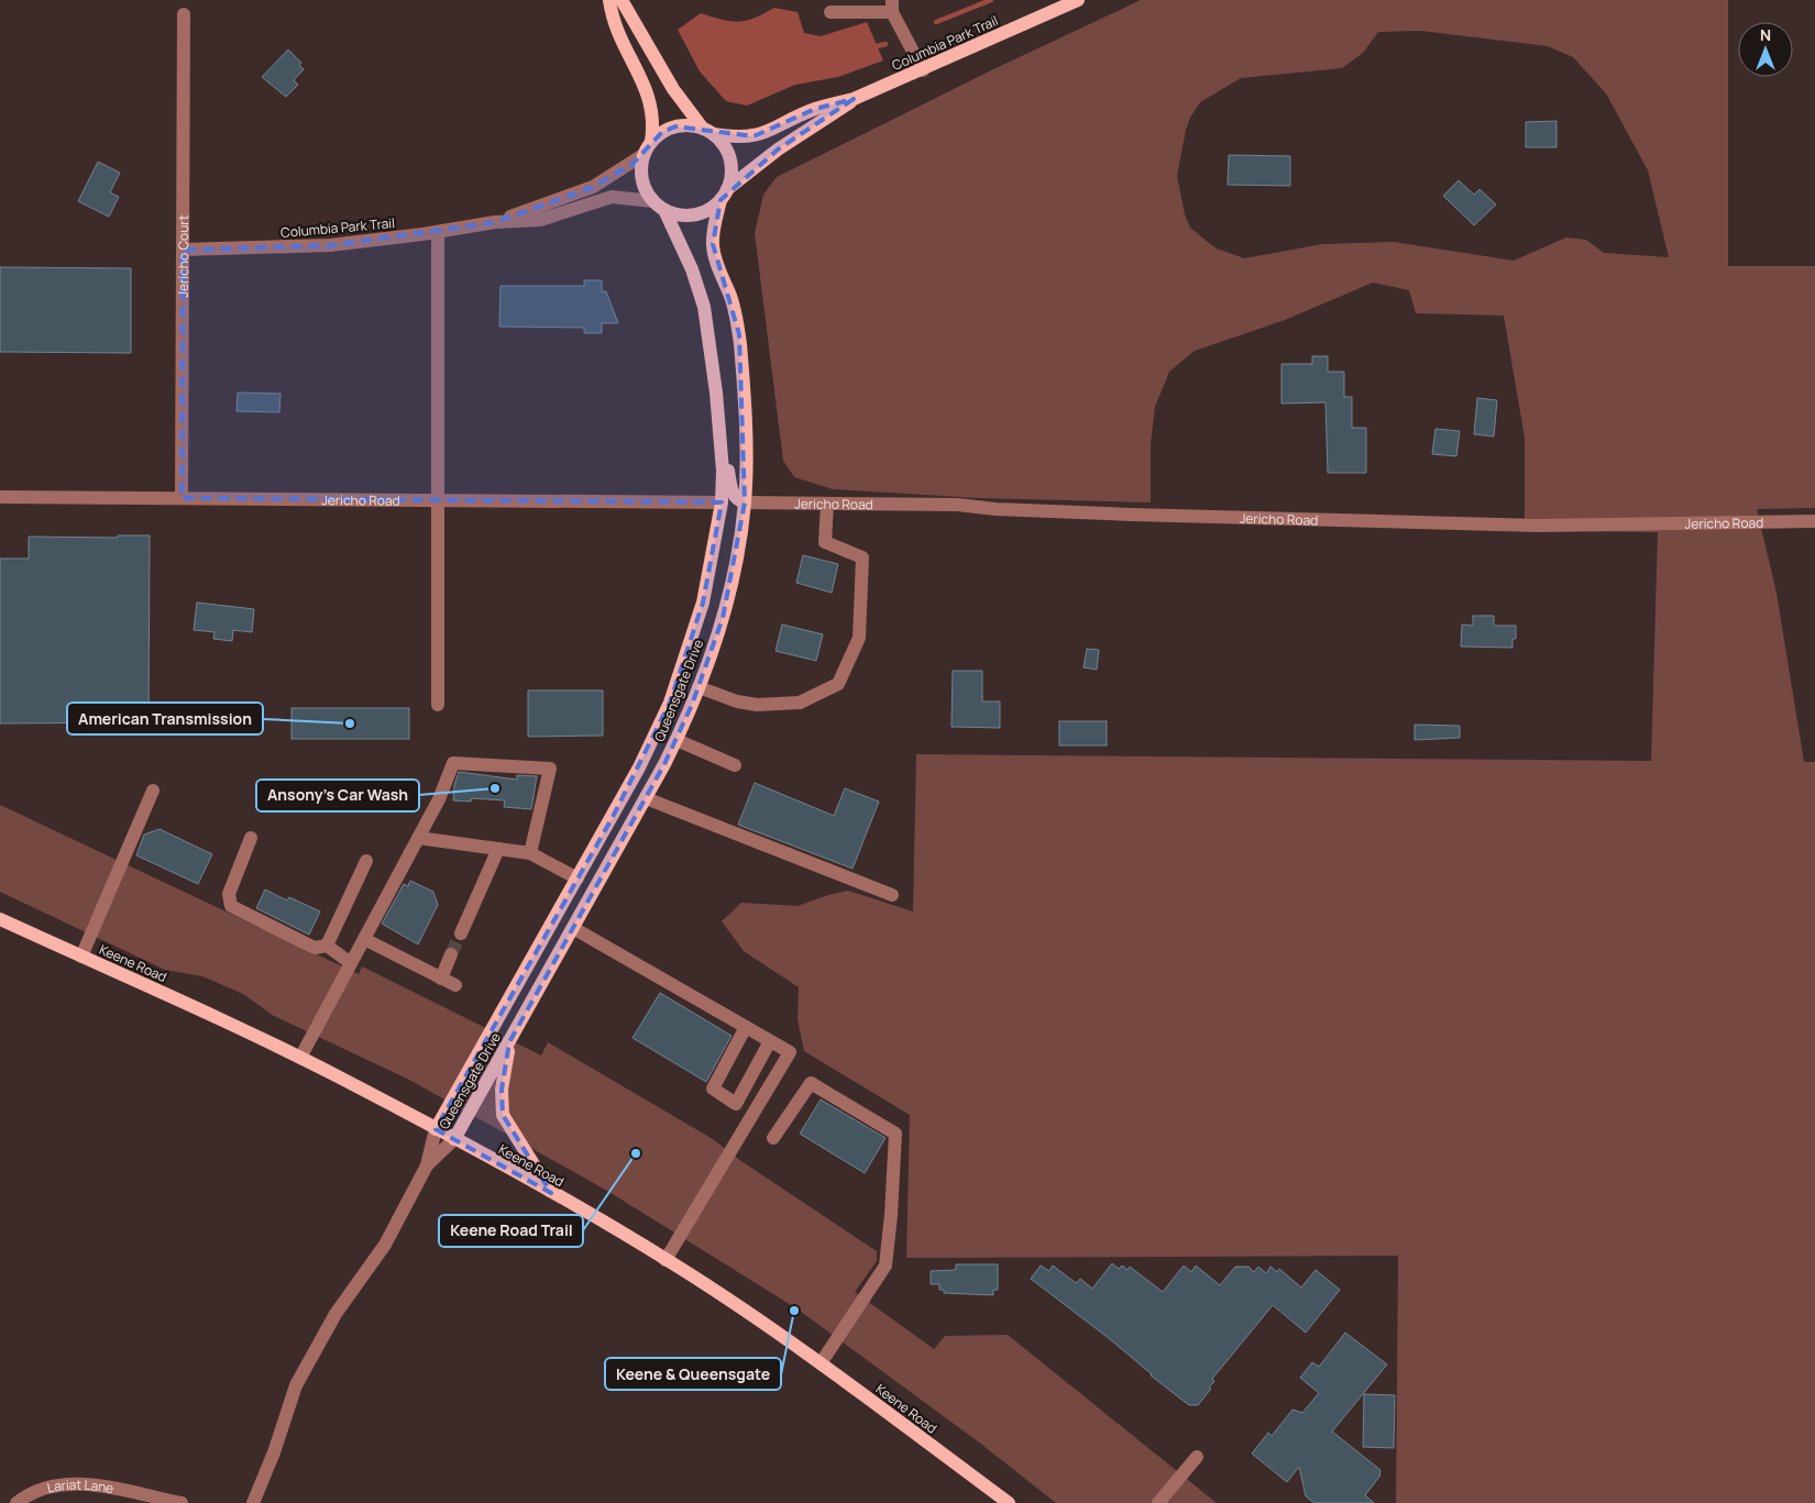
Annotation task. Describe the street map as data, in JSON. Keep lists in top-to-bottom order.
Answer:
{
  "streets": {
    "main road": ["Columbia Park Trail", "Queensgate Drive", "Keene Road"],
    "street": ["Jericho Court", "Jericho Road", "Lariat Lane"]
  },
  "crossings": [
    ["Columbia Park Trail", "Jericho Court"],
    ["Columbia Park Trail", "Queensgate Drive"],
    ["Jericho Court", "Jericho Road"],
    ["Jericho Road", "Queensgate Drive"],
    ["Queensgate Drive", "Keene Road"]
  ],
  "places": [
    "American Transmission",
    "Ansony's Car Wash",
    "Keene Road Trail",
    "Keene & Queensgate"
  ],
  "north": "top"
}
